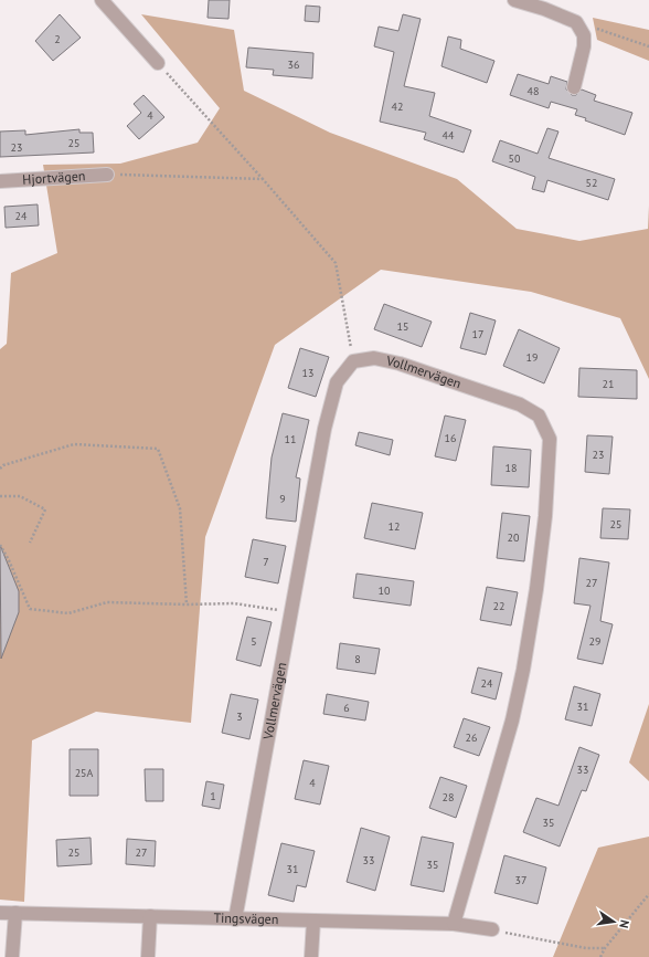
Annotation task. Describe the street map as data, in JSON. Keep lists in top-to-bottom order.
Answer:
{
  "streets": {
    "street": ["Hjortvägen", "Vollmervägen", "Tingsvägen"]
  },
  "crossings": [
    ["Vollmervägen", "Tingsvägen"]
  ],
  "house_numbers": [
    "2",
    "36",
    "48",
    "42",
    "4",
    "44",
    "25",
    "23",
    "50",
    "52",
    "24",
    "15",
    "17",
    "19",
    "13",
    "21",
    "16",
    "11",
    "23",
    "18",
    "9",
    "25",
    "12",
    "20",
    "7",
    "27",
    "10",
    "22",
    "5",
    "29",
    "8",
    "24",
    "31",
    "6",
    "3",
    "26",
    "33",
    "25A",
    "4",
    "1",
    "28",
    "35",
    "25",
    "27",
    "33",
    "35",
    "31",
    "37"
  ],
  "north": "right"
}
